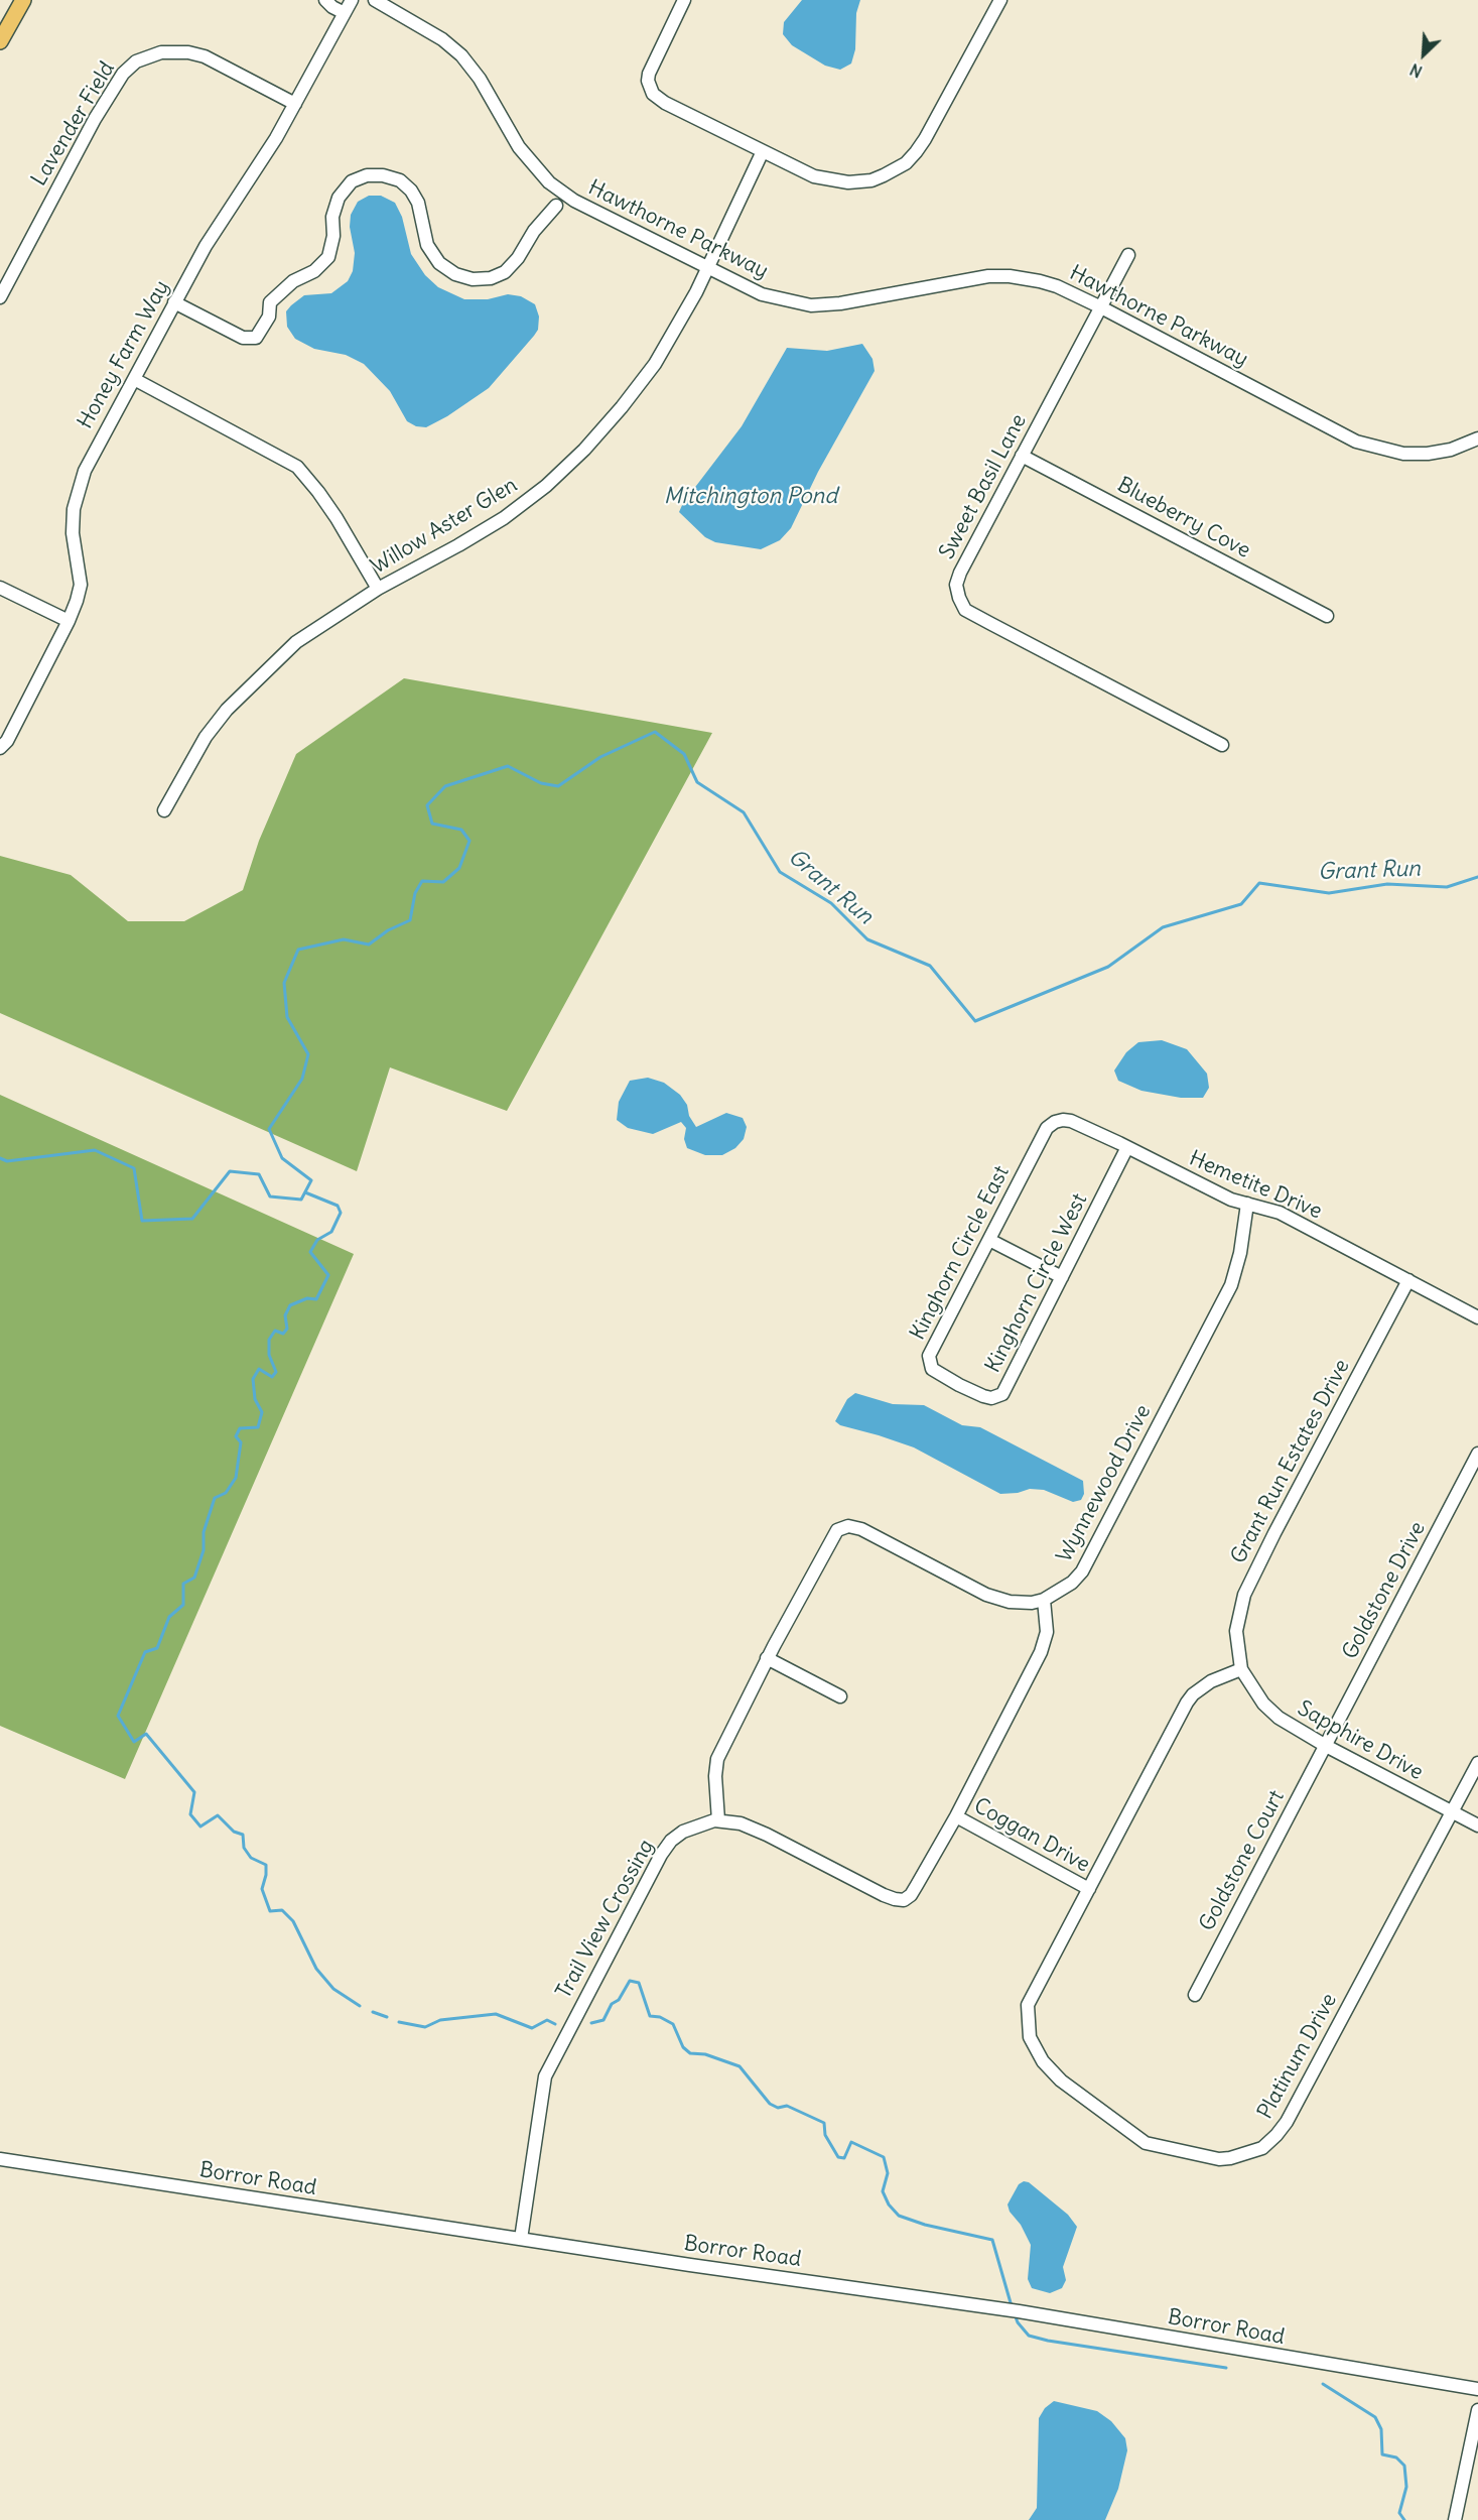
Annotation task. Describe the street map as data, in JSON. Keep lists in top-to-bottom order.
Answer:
{
  "streets": {
    "street": [
      "Lavender Field",
      "Hawthorne Parkway",
      "Honey Farm Way",
      "Sweet Basil Lane",
      "Blueberry Cove",
      "Willow Aster Glen",
      "Hemetite Drive",
      "Kinghorn Circle East",
      "Kinghorn Circle West",
      "Grant Run Estates Drive",
      "Wynnewood Drive",
      "Goldstone Drive",
      "Sapphire Drive",
      "Coggan Drive",
      "Goldstone Court",
      "Trail View Crossing",
      "Platinum Drive",
      "Borror Road"
    ]
  },
  "crossings": [
    ["Lavender Field", "Honey Farm Way"],
    ["Hawthorne Parkway", "Sweet Basil Lane"],
    ["Hawthorne Parkway", "Willow Aster Glen"],
    ["Sweet Basil Lane", "Blueberry Cove"],
    ["Hemetite Drive", "Kinghorn Circle East"],
    ["Hemetite Drive", "Kinghorn Circle West"],
    ["Hemetite Drive", "Grant Run Estates Drive"],
    ["Hemetite Drive", "Wynnewood Drive"],
    ["Kinghorn Circle East", "Kinghorn Circle West"],
    ["Grant Run Estates Drive", "Sapphire Drive"],
    ["Grant Run Estates Drive", "Platinum Drive"],
    ["Wynnewood Drive", "Trail View Crossing"],
    ["Goldstone Drive", "Sapphire Drive"],
    ["Goldstone Drive", "Goldstone Court"],
    ["Sapphire Drive", "Goldstone Court"],
    ["Sapphire Drive", "Platinum Drive"],
    ["Coggan Drive", "Trail View Crossing"],
    ["Coggan Drive", "Platinum Drive"],
    ["Trail View Crossing", "Borror Road"]
  ],
  "water": ["Mitchington Pond", "Grant Run"],
  "north": "bottom left"
}
